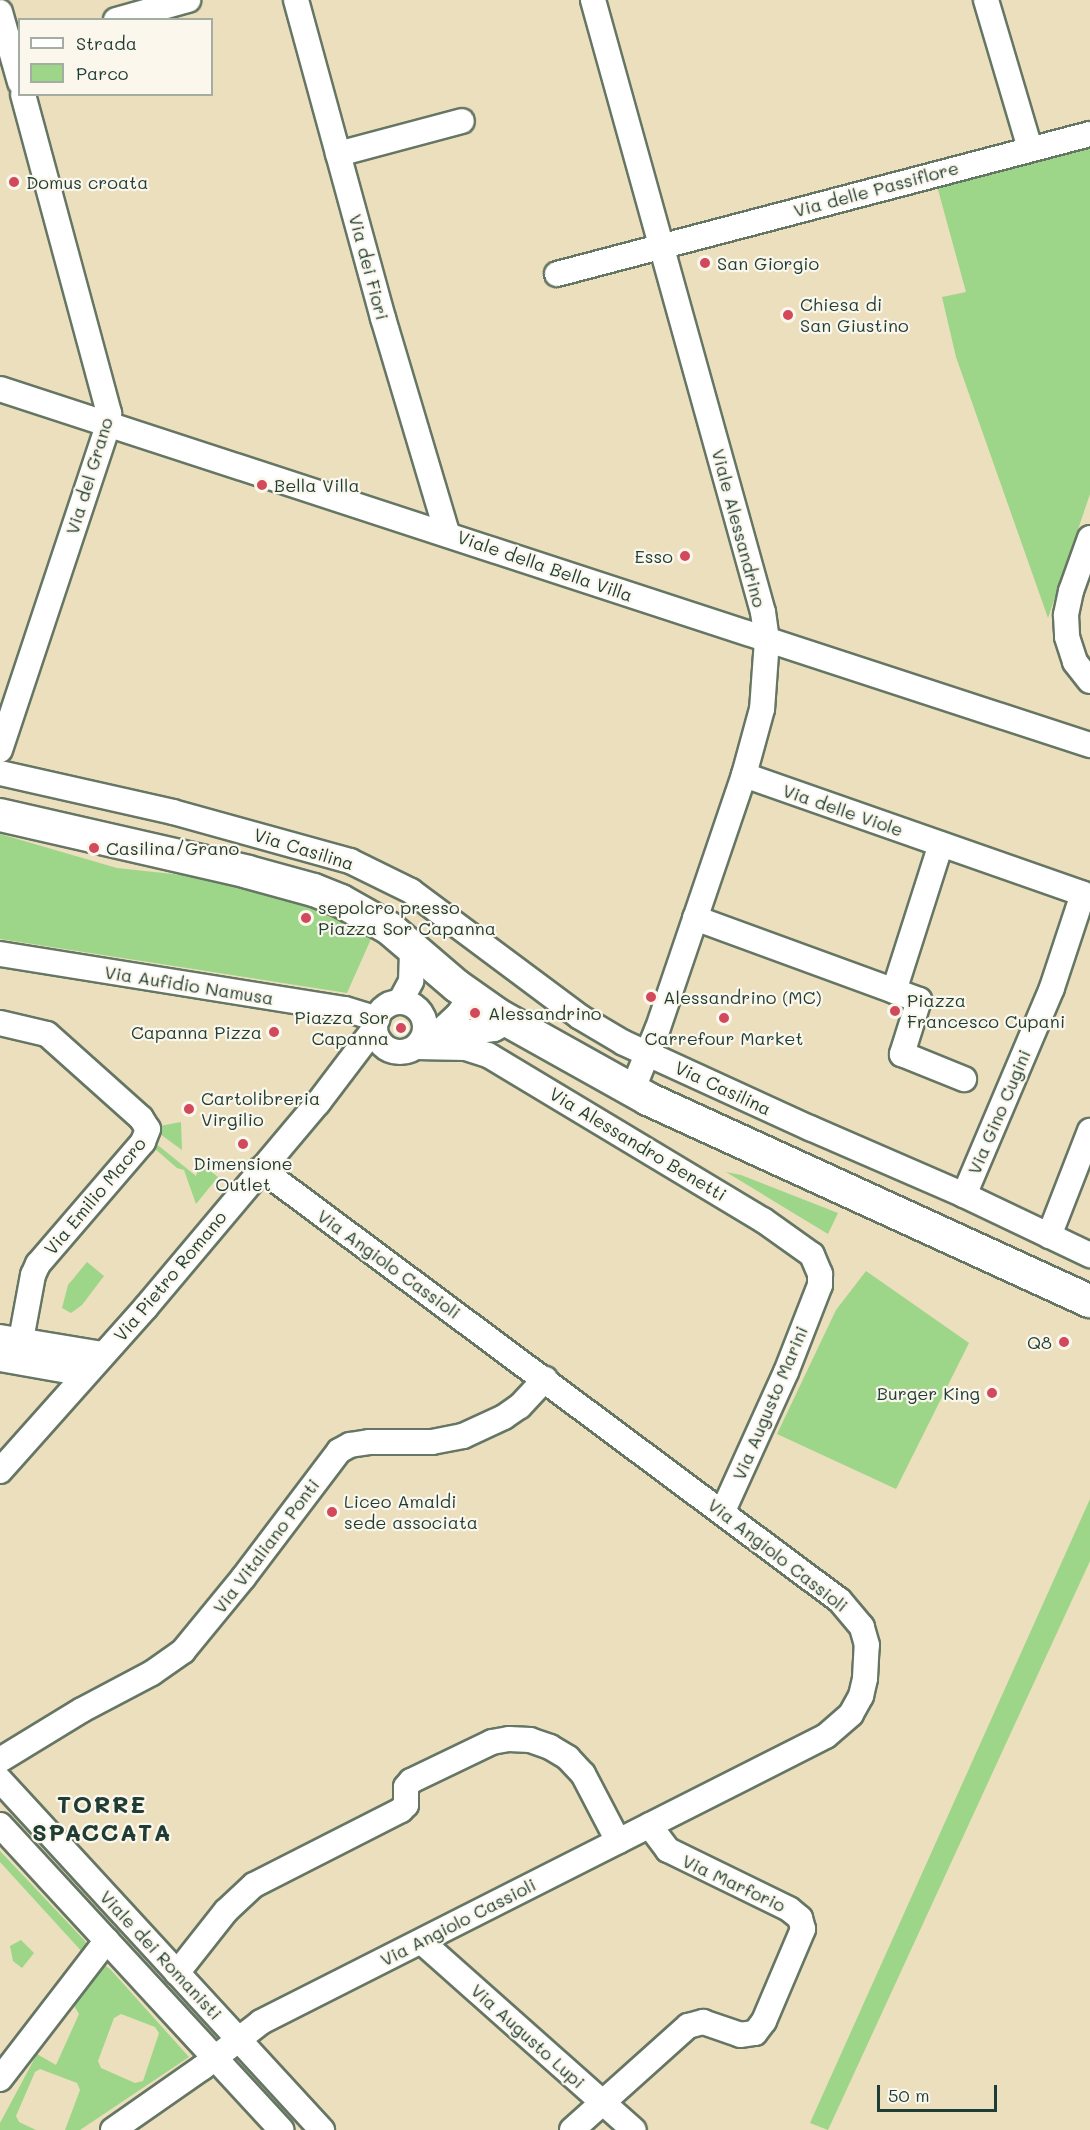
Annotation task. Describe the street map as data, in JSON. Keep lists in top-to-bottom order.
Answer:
{
  "streets": {
    "main road": ["Via Casilina"],
    "street": [
      "Via delle Passiflore",
      "Via dei Fiori",
      "Via del Grano",
      "Viale Alessandrino",
      "Viale della Bella Villa",
      "Via delle Viole",
      "Via Aufidio Namusa",
      "Via Gino Cugini",
      "Via Alessandro Benetti",
      "Via Emilio Macro",
      "Via Angiolo Cassioli",
      "Via Pietro Romano",
      "Via Augusto Marini",
      "Via Vitaliano Ponti",
      "Via Marforio",
      "Viale dei Romanisti",
      "Via Augusto Lupi"
    ]
  },
  "crossings": [
    ["Via delle Passiflore", "Viale Alessandrino"],
    ["Via dei Fiori", "Viale della Bella Villa"],
    ["Via del Grano", "Viale della Bella Villa"],
    ["Viale Alessandrino", "Viale della Bella Villa"],
    ["Viale Alessandrino", "Via delle Viole"],
    ["Viale Alessandrino", "Via Casilina"],
    ["Via delle Viole", "Via Gino Cugini"],
    ["Via Casilina", "Via Gino Cugini"],
    ["Via Aufidio Namusa", "Via Alessandro Benetti"],
    ["Via Aufidio Namusa", "Via Pietro Romano"],
    ["Via Alessandro Benetti", "Via Pietro Romano"],
    ["Via Alessandro Benetti", "Via Augusto Marini"],
    ["Via Angiolo Cassioli", "Via Pietro Romano"],
    ["Via Angiolo Cassioli", "Via Augusto Marini"],
    ["Via Angiolo Cassioli", "Via Vitaliano Ponti"],
    ["Via Angiolo Cassioli", "Via Marforio"],
    ["Via Angiolo Cassioli", "Viale dei Romanisti"],
    ["Via Angiolo Cassioli", "Via Augusto Lupi"],
    ["Via Marforio", "Via Augusto Lupi"]
  ],
  "districts": ["TORRE SPACCATA"],
  "places": [
    "Domus croata",
    "San Giorgio",
    "Chiesa di San Giustino",
    "Bella Villa",
    "Esso",
    "Casilina/Grano",
    "sepolcro presso Piazza Sor Capanna",
    "Alessandrino (MC)",
    "Piazza Francesco Cupani",
    "Alessandrino",
    "Carrefour Market",
    "Piazza Sor Capanna",
    "Capanna Pizza",
    "Cartolibreria Virgilio",
    "Dimensione Outlet",
    "Q8",
    "Burger King",
    "Liceo Amaldi sede associata"
  ],
  "legend": ["Strada", "Parco"],
  "scale_bar": "50 m"
}
